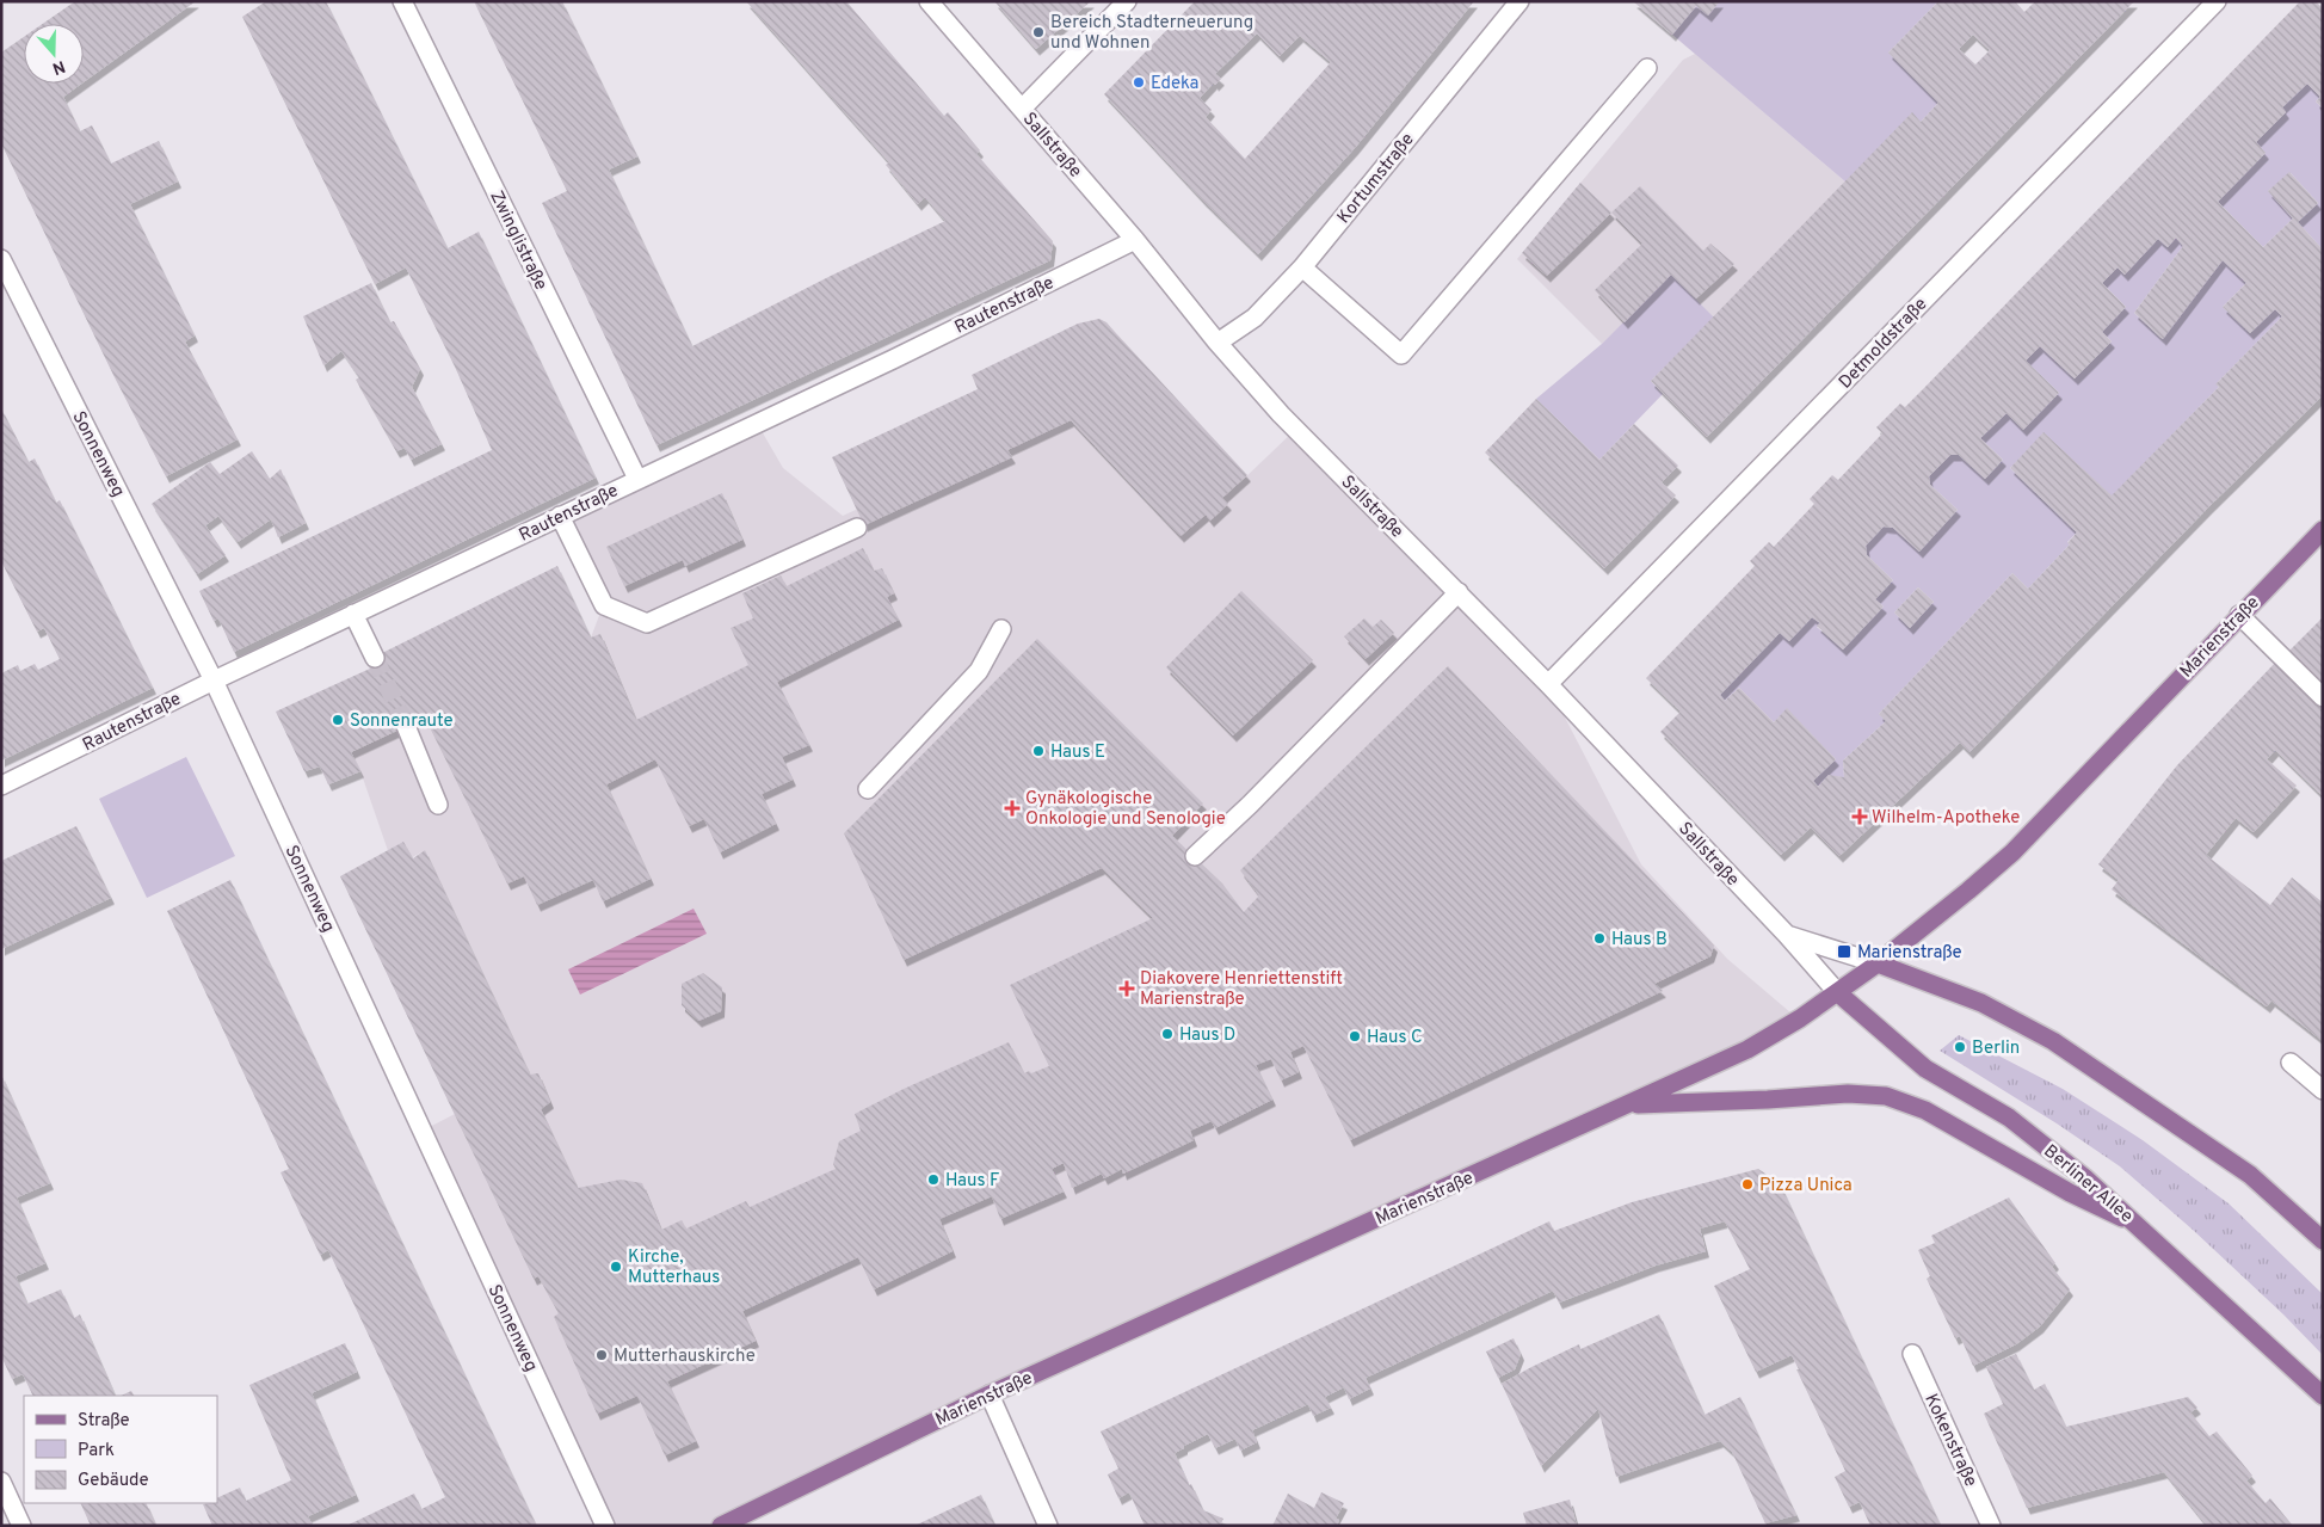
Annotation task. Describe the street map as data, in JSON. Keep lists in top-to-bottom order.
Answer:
{
  "streets": {
    "main road": ["Marienstraße", "Berliner Allee"],
    "street": [
      "Sallstraße",
      "Kortumstraße",
      "Zwinglistraße",
      "Rautenstraße",
      "Detmoldstraße",
      "Sonnenweg",
      "Kokenstraße"
    ]
  },
  "crossings": [
    ["Sallstraße", "Kortumstraße"],
    ["Sallstraße", "Rautenstraße"],
    ["Sallstraße", "Detmoldstraße"],
    ["Sallstraße", "Marienstraße"],
    ["Sallstraße", "Berliner Allee"],
    ["Zwinglistraße", "Rautenstraße"],
    ["Rautenstraße", "Sonnenweg"],
    ["Marienstraße", "Berliner Allee"]
  ],
  "places": {
    "other": [
      "Bereich Stadterneuerung und Wohnen",
      "Edeka",
      "Sonnenraute",
      "Haus E",
      "Haus B",
      "Haus D",
      "Haus C",
      "Berlin",
      "Haus F",
      "Pizza Unica",
      "Kirche, Mutterhaus",
      "Mutterhauskirche"
    ],
    "health": ["Gynäkologische Onkologie und Senologie", "Wilhelm-Apotheke", "Diakovere Henriettenstift Marienstraße"],
    "transit": ["Marienstraße"]
  },
  "legend": ["Straße", "Park", "Gebäude"],
  "north": "bottom"
}
